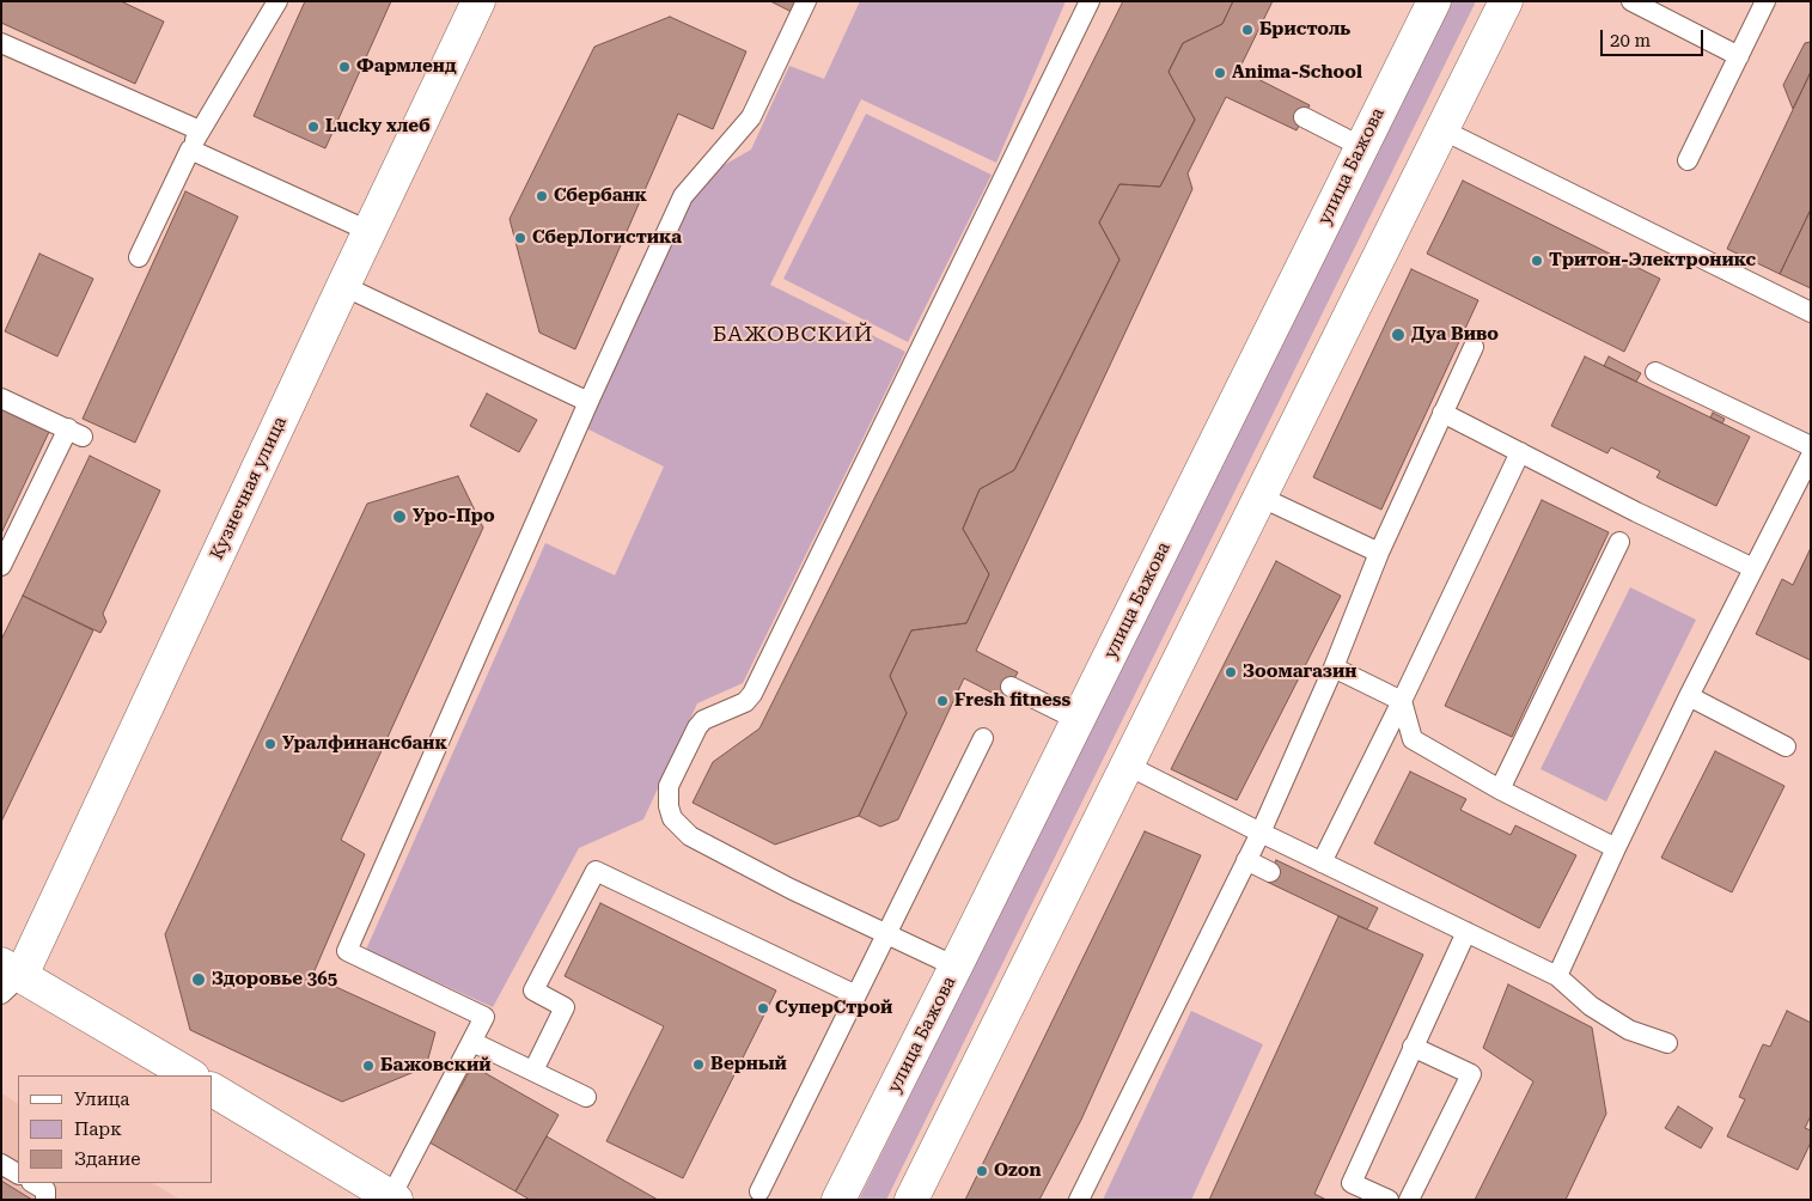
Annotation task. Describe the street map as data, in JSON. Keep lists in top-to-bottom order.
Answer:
{
  "streets": {
    "street": ["улица Бажова", "Кузнечная улица"]
  },
  "districts": ["БАЖОВСКИЙ"],
  "places": [
    "Бристоль",
    "Фармленд",
    "Anima-School",
    "Lucky хлеб",
    "Сбербанк",
    "СберЛогистика",
    "Тритон-Электроникс",
    "Дуа Виво",
    "Уро-Про",
    "Зоомагазин",
    "Fresh fitness",
    "Уралфинансбанк",
    "Здоровье 365",
    "СуперСтрой",
    "Верный",
    "Бажовский",
    "Ozon"
  ],
  "legend": ["Улица", "Парк", "Здание"],
  "scale_bar": "20 m"
}
